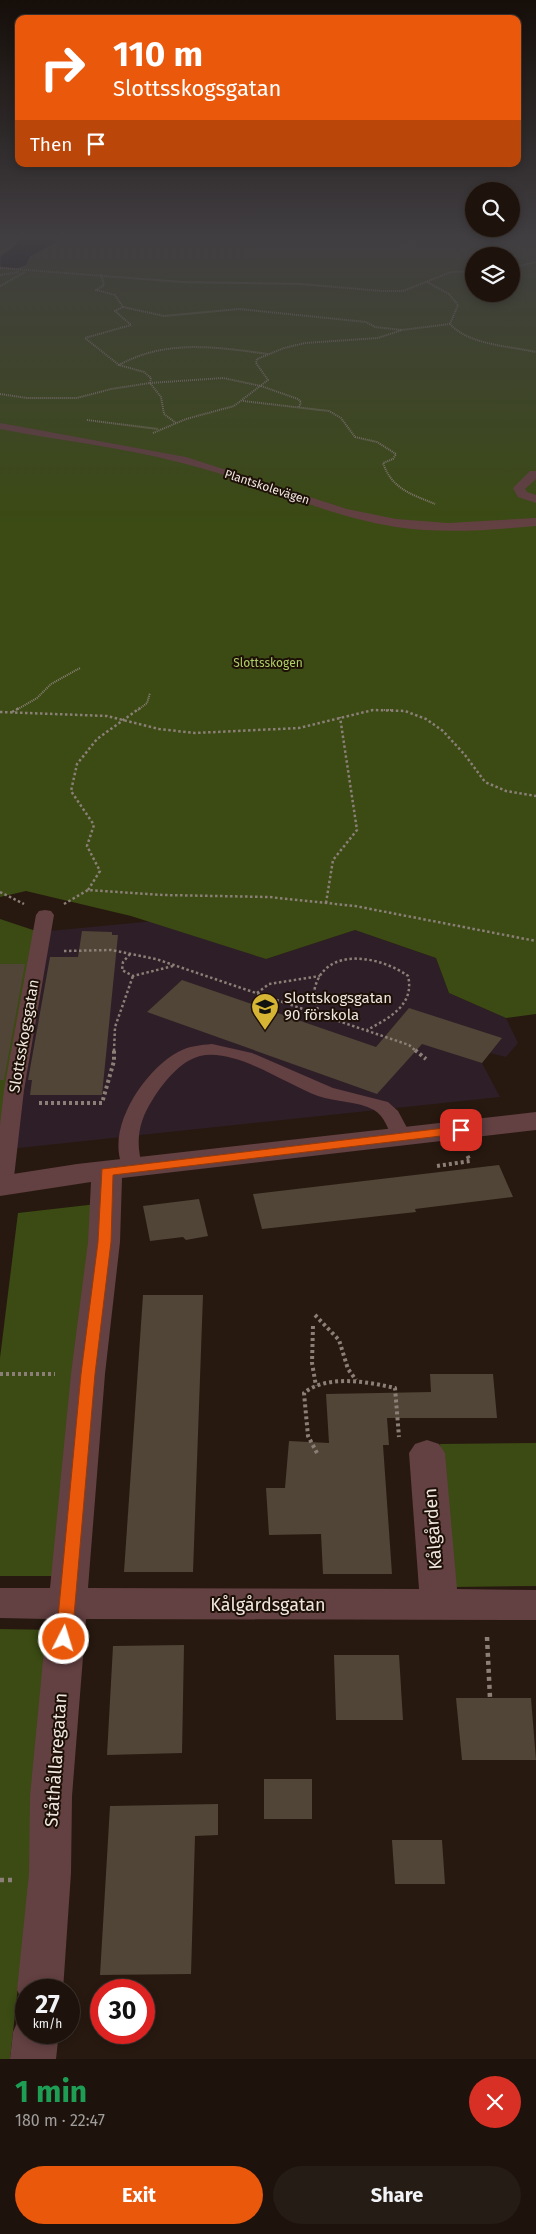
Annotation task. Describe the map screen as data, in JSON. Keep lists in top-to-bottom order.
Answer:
{
  "streets": {
    "street": [
      "Slottsskogsgatan",
      "Kålgården",
      "Kålgårdsgatan",
      "Ståthållaregatan"
    ],
    "lane": ["Plantskolevägen"]
  },
  "crossings": [
    ["Slottsskogsgatan", "Ståthållaregatan"],
    ["Kålgården", "Kålgårdsgatan"],
    ["Kålgårdsgatan", "Ståthållaregatan"]
  ],
  "parks": ["Slottsskogen"],
  "places": {
    "school or university": ["Slottskogsgatan 90 förskola"]
  },
  "page": {
    "turn": ["110 m", "Slottsskogsgatan"],
    "then": "Then",
    "speed": "27 km/h",
    "limit": "30",
    "heading": ["1 min", "180 m · 22:47"],
    "buttons": ["Exit", "Share"]
  }
}
